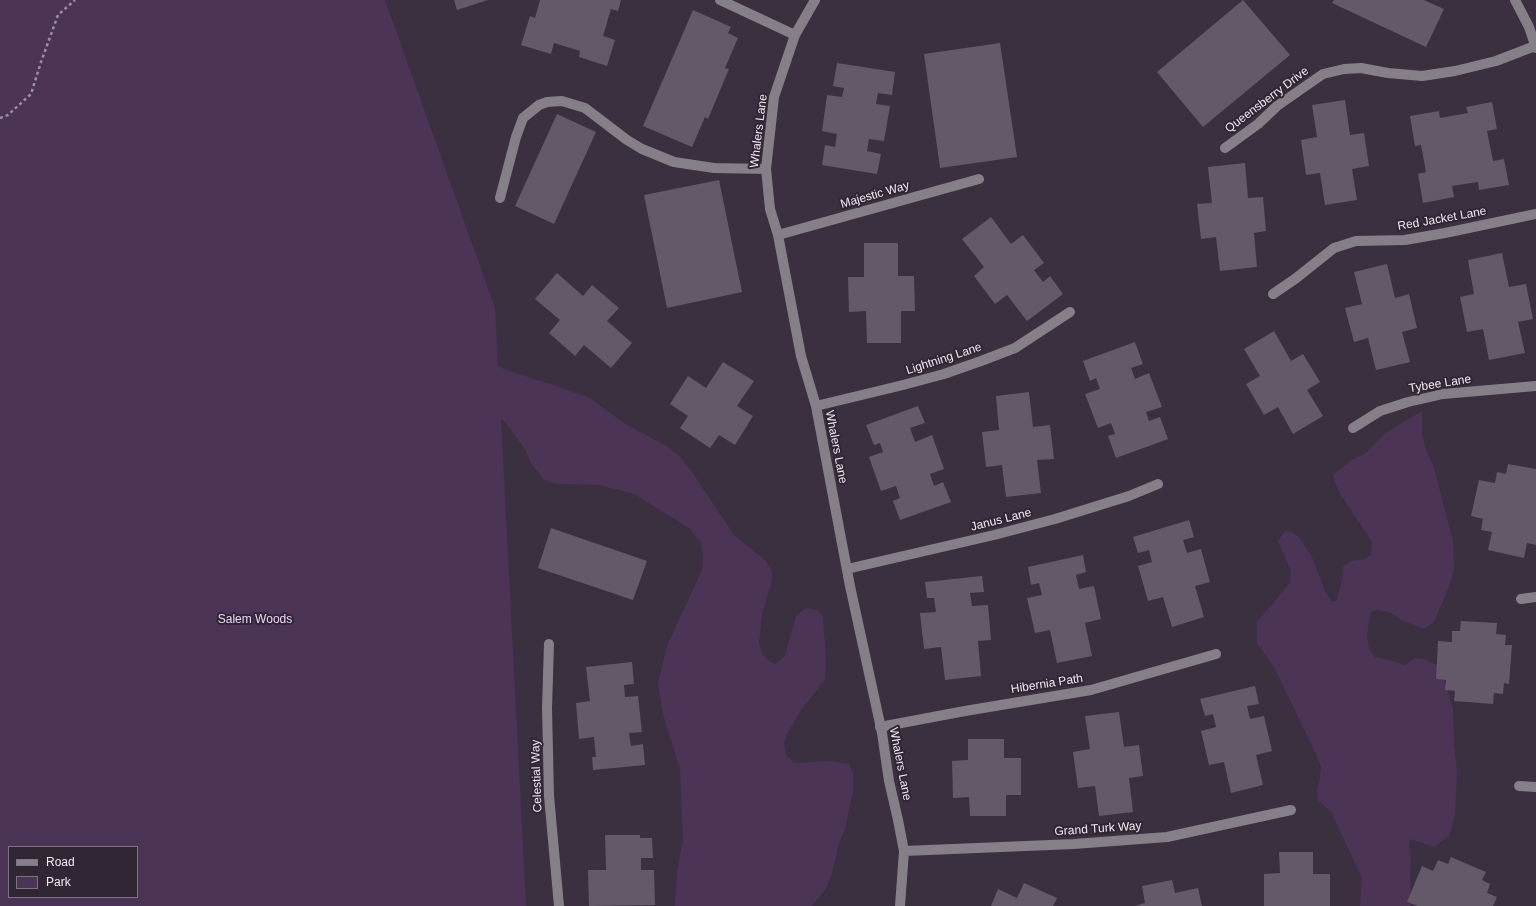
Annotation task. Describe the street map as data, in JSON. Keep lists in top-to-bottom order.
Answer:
{
  "streets": {
    "street": [
      "Queensberry Drive",
      "Whalers Lane",
      "Majestic Way",
      "Red Jacket Lane",
      "Lightning Lane",
      "Tybee Lane",
      "Janus Lane",
      "Hibernia Path",
      "Celestial Way",
      "Grand Turk Way"
    ]
  },
  "crossings": [
    ["Whalers Lane", "Majestic Way"],
    ["Whalers Lane", "Lightning Lane"],
    ["Whalers Lane", "Janus Lane"],
    ["Whalers Lane", "Hibernia Path"],
    ["Whalers Lane", "Grand Turk Way"]
  ],
  "parks": ["Salem Woods"],
  "legend": ["Road", "Park"]
}
